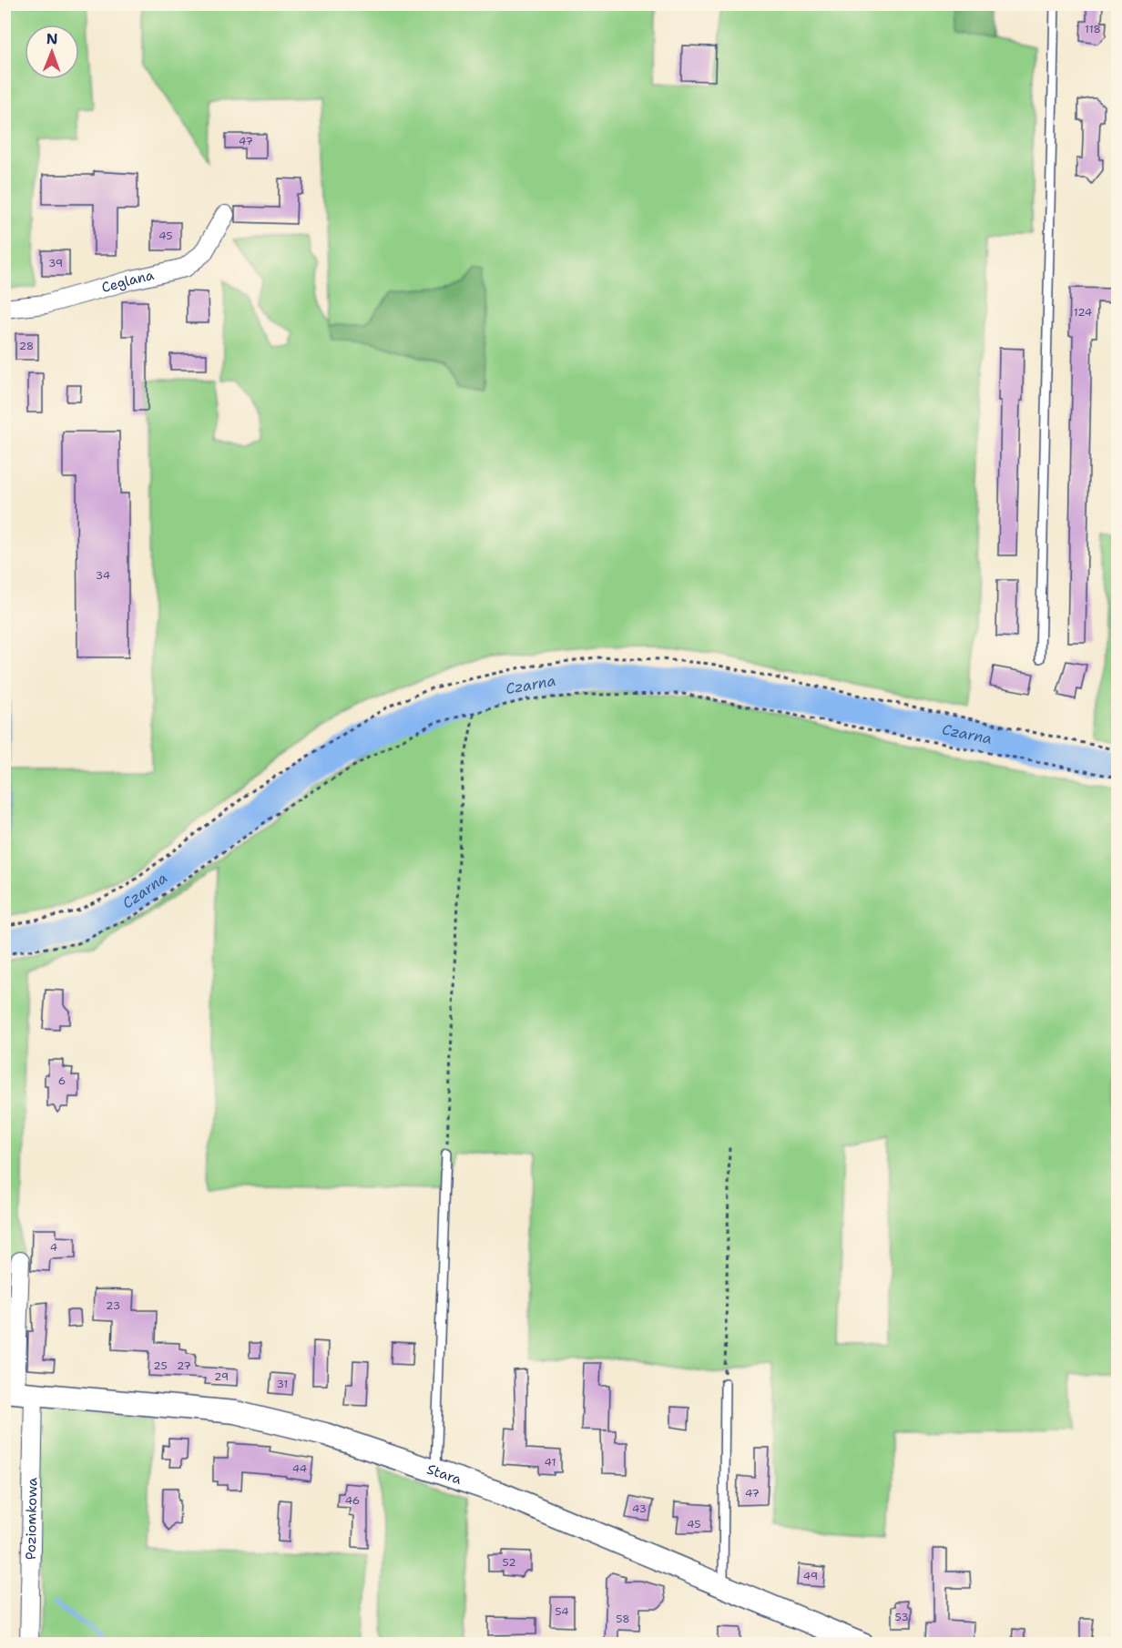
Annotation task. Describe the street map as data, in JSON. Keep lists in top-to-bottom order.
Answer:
{
  "streets": {
    "street": ["Ceglana", "Stara", "Poziomkowa"]
  },
  "crossings": [
    ["Stara", "Poziomkowa"]
  ],
  "water": ["Czarna"],
  "house_numbers": [
    "118",
    "47",
    "45",
    "39",
    "124",
    "28",
    "34",
    "6",
    "4",
    "23",
    "25",
    "27",
    "29",
    "31",
    "41",
    "44",
    "47",
    "46",
    "43",
    "45",
    "52",
    "49",
    "54",
    "53",
    "58"
  ],
  "north": "top"
}
